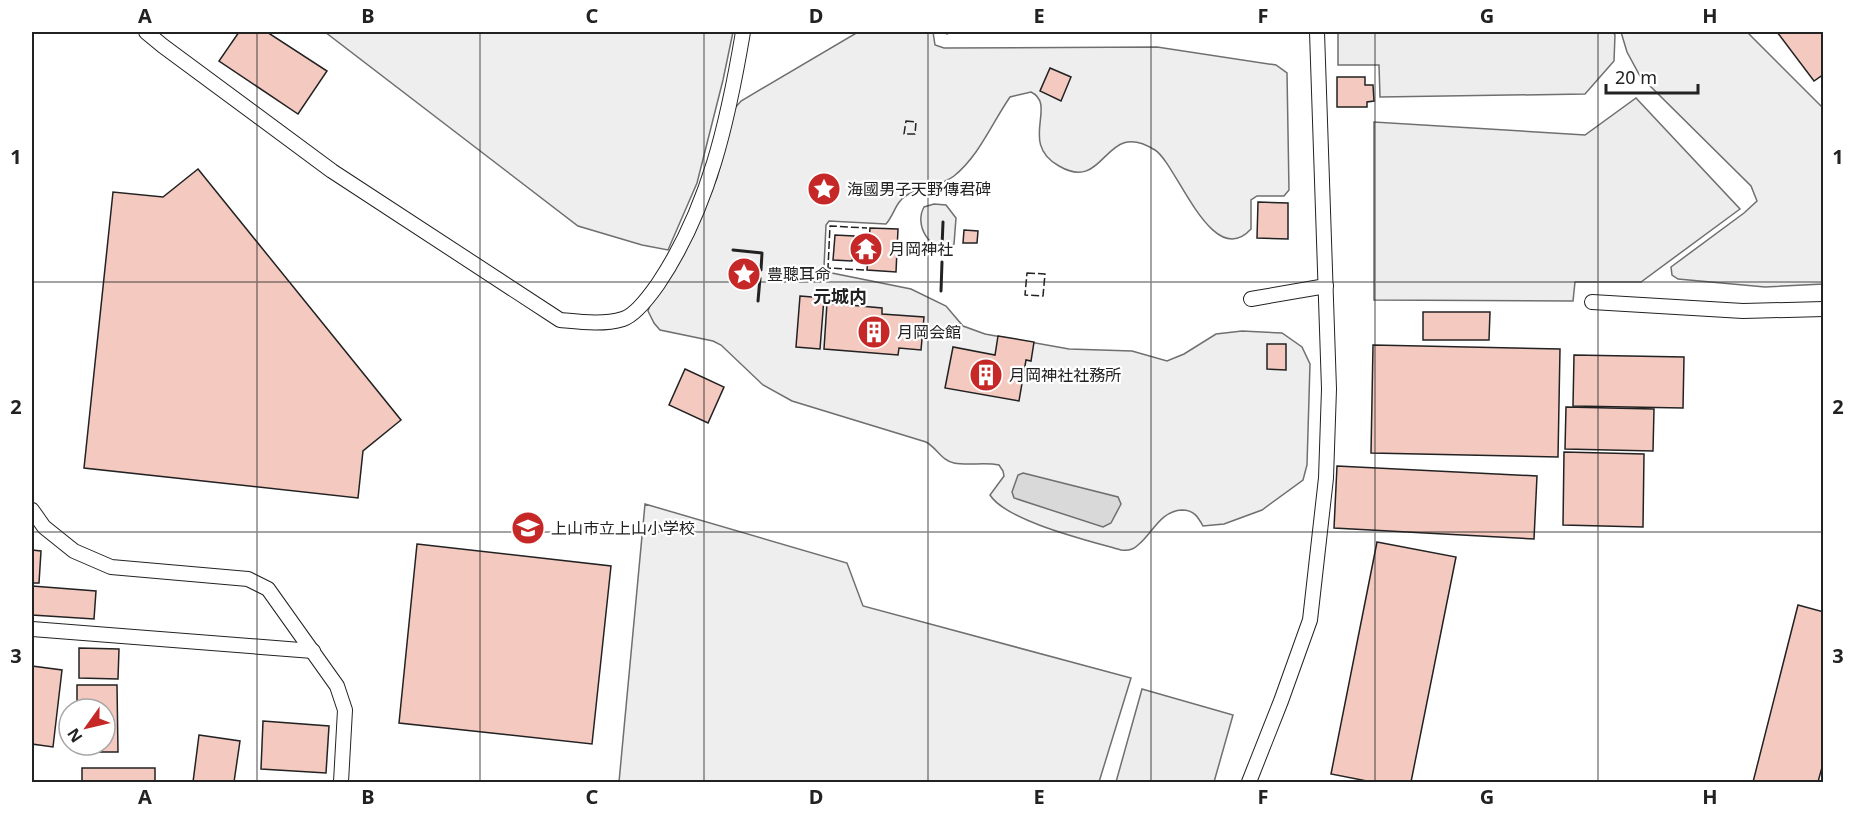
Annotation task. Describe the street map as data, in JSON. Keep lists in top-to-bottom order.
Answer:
{
  "districts": ["元城内"],
  "places": {
    "place": ["海國男子天野傳君碑", "豊聰耳命"],
    "temple": ["月岡神社"],
    "building": ["月岡会館", "月岡神社社務所"],
    "school or university": ["上山市立上山小学校"]
  },
  "scale_bar": "20 m",
  "north": "bottom left",
  "grid": {
    "columns": [
      "A",
      "B",
      "C",
      "D",
      "E",
      "F",
      "G",
      "H"
    ],
    "rows": ["1", "2", "3"]
  }
}
